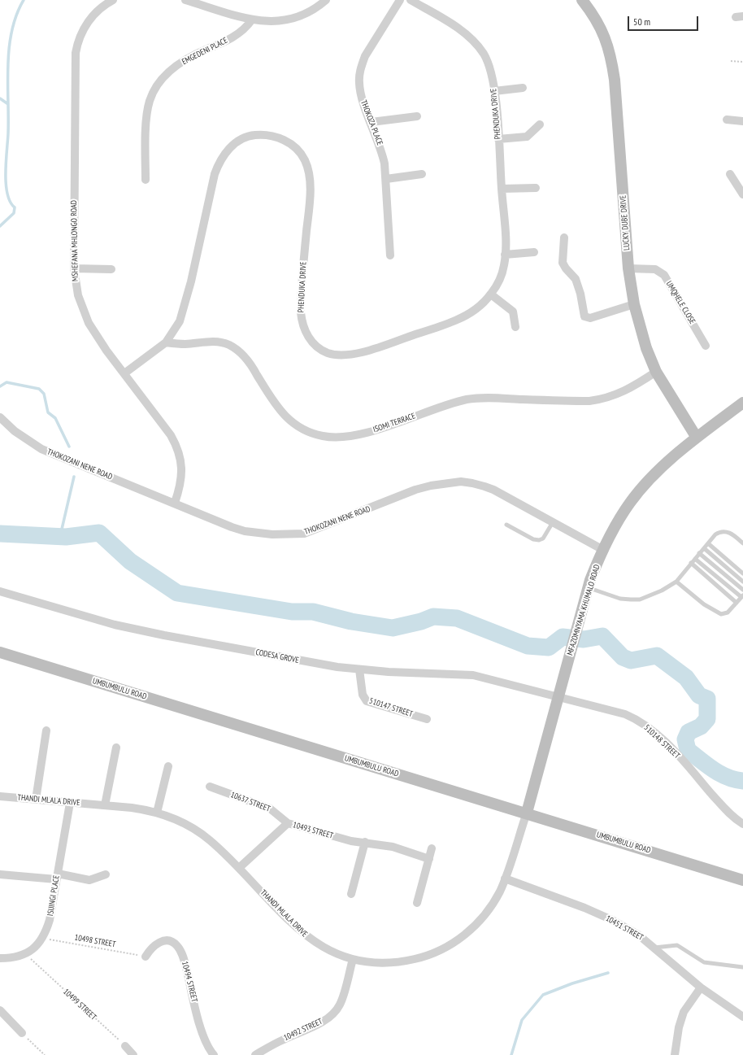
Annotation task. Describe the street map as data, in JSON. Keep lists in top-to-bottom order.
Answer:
{
  "streets": {
    "street": [
      "EMGEDENI PLACE",
      "PHENDUKA DRIVE",
      "THOKOZA PLACE",
      "LUCKY DUBE DRIVE",
      "MSHEFANA MHLONGO ROAD",
      "UMQHELE CLOSE",
      "ISOMI TERRACE",
      "THOKOZANI NENE ROAD",
      "MFAZOMNYAMA KHUMALO ROAD",
      "CODESA GROVE",
      "UMBUMBULU ROAD",
      "510147 STREET",
      "510148 STREET",
      "THANDI MLALA DRIVE",
      "10637 STREET",
      "10493 STREET",
      "ISIJINGI PLACE",
      "10451 STREET",
      "10494 STREET",
      "10492 STREET"
    ],
    "path": ["10498 STREET", "10499 STREET"]
  },
  "crossings": [
    ["PHENDUKA DRIVE", "MSHEFANA MHLONGO ROAD"],
    ["PHENDUKA DRIVE", "ISOMI TERRACE"],
    ["LUCKY DUBE DRIVE", "UMQHELE CLOSE"],
    ["LUCKY DUBE DRIVE", "ISOMI TERRACE"],
    ["LUCKY DUBE DRIVE", "MFAZOMNYAMA KHUMALO ROAD"],
    ["MSHEFANA MHLONGO ROAD", "THOKOZANI NENE ROAD"],
    ["THOKOZANI NENE ROAD", "MFAZOMNYAMA KHUMALO ROAD"],
    ["MFAZOMNYAMA KHUMALO ROAD", "CODESA GROVE"],
    ["MFAZOMNYAMA KHUMALO ROAD", "UMBUMBULU ROAD"],
    ["MFAZOMNYAMA KHUMALO ROAD", "510148 STREET"],
    ["MFAZOMNYAMA KHUMALO ROAD", "THANDI MLALA DRIVE"],
    ["CODESA GROVE", "510147 STREET"],
    ["CODESA GROVE", "510148 STREET"],
    ["UMBUMBULU ROAD", "THANDI MLALA DRIVE"],
    ["THANDI MLALA DRIVE", "10493 STREET"],
    ["THANDI MLALA DRIVE", "ISIJINGI PLACE"],
    ["THANDI MLALA DRIVE", "10451 STREET"],
    ["THANDI MLALA DRIVE", "10492 STREET"],
    ["10637 STREET", "10493 STREET"],
    ["ISIJINGI PLACE", "10498 STREET"],
    ["ISIJINGI PLACE", "10499 STREET"],
    ["10498 STREET", "10494 STREET"]
  ],
  "scale_bar": "50 m"
}
